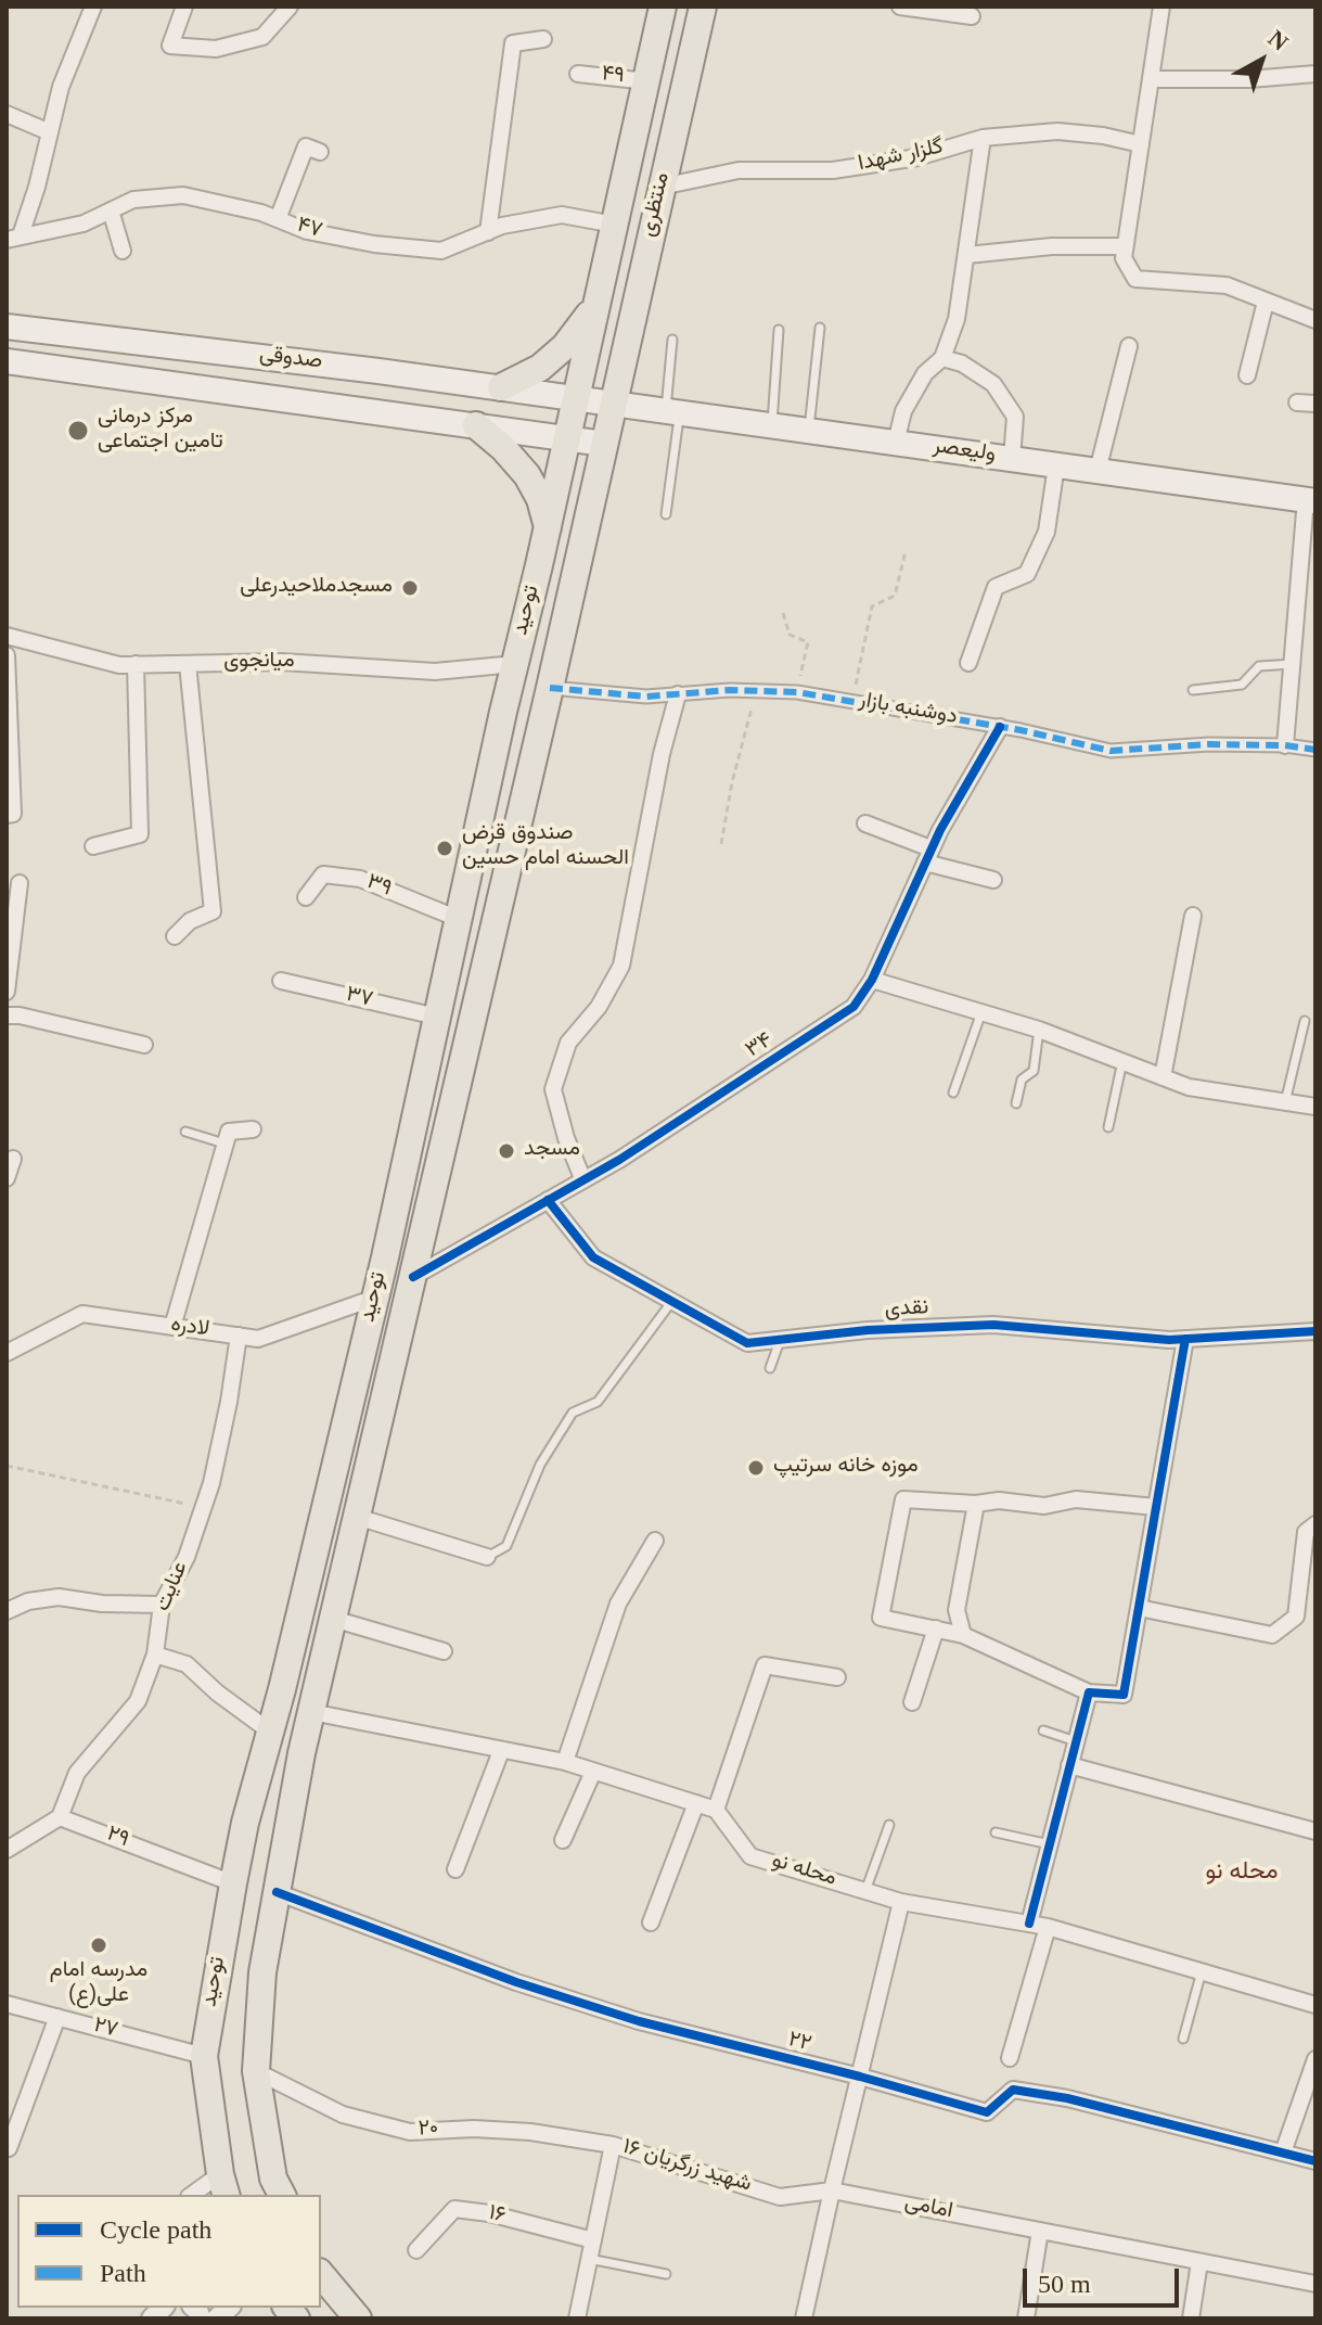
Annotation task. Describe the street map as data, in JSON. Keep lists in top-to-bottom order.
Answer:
{
  "streets": {
    "main road": [
      "منتظری",
      "صدوقی",
      "ولیعصر",
      "توحید"
    ],
    "street": [
      "۴۹",
      "گلزار شهدا",
      "۴۷",
      "میانجوی",
      "دوشنبه بازار",
      "۳۹",
      "۳۷",
      "۳۴",
      "نقدی",
      "لادره",
      "عنایت",
      "۲۹",
      "محله نو",
      "۲۷",
      "۲۲",
      "۲۰",
      "۱۶ شهید زرگریان",
      "امامی",
      "۱۶"
    ]
  },
  "crossings": [
    ["۴۹", "منتظری"],
    ["گلزار شهدا", "منتظری"],
    ["منتظری", "۴۷"],
    ["منتظری", "صدوقی"],
    ["منتظری", "ولیعصر"],
    ["منتظری", "توحید"],
    ["صدوقی", "ولیعصر"],
    ["صدوقی", "توحید"],
    ["ولیعصر", "توحید"],
    ["توحید", "میانجوی"],
    ["توحید", "دوشنبه بازار"],
    ["توحید", "۳۹"],
    ["توحید", "۳۷"],
    ["توحید", "۳۴"],
    ["توحید", "لادره"],
    ["توحید", "۲۹"],
    ["توحید", "۲۷"],
    ["توحید", "۲۲"],
    ["توحید", "۲۰"],
    ["دوشنبه بازار", "۳۴"],
    ["۳۴", "نقدی"],
    ["لادره", "عنایت"],
    ["عنایت", "۲۹"],
    ["۲۰", "۱۶ شهید زرگریان"],
    ["۱۶ شهید زرگریان", "امامی"],
    ["۱۶ شهید زرگریان", "۱۶"]
  ],
  "districts": ["محله نو"],
  "places": [
    "مرکز درمانی تامین اجتماعی",
    "مسجدملاحیدرعلی",
    "صندوق قرض الحسنه امام حسین",
    "مسجد",
    "موزه خانه سرتیپ",
    "مدرسه امام علی(ع)"
  ],
  "legend": ["Cycle path", "Path"],
  "scale_bar": "50 m",
  "north": "top right"
}
